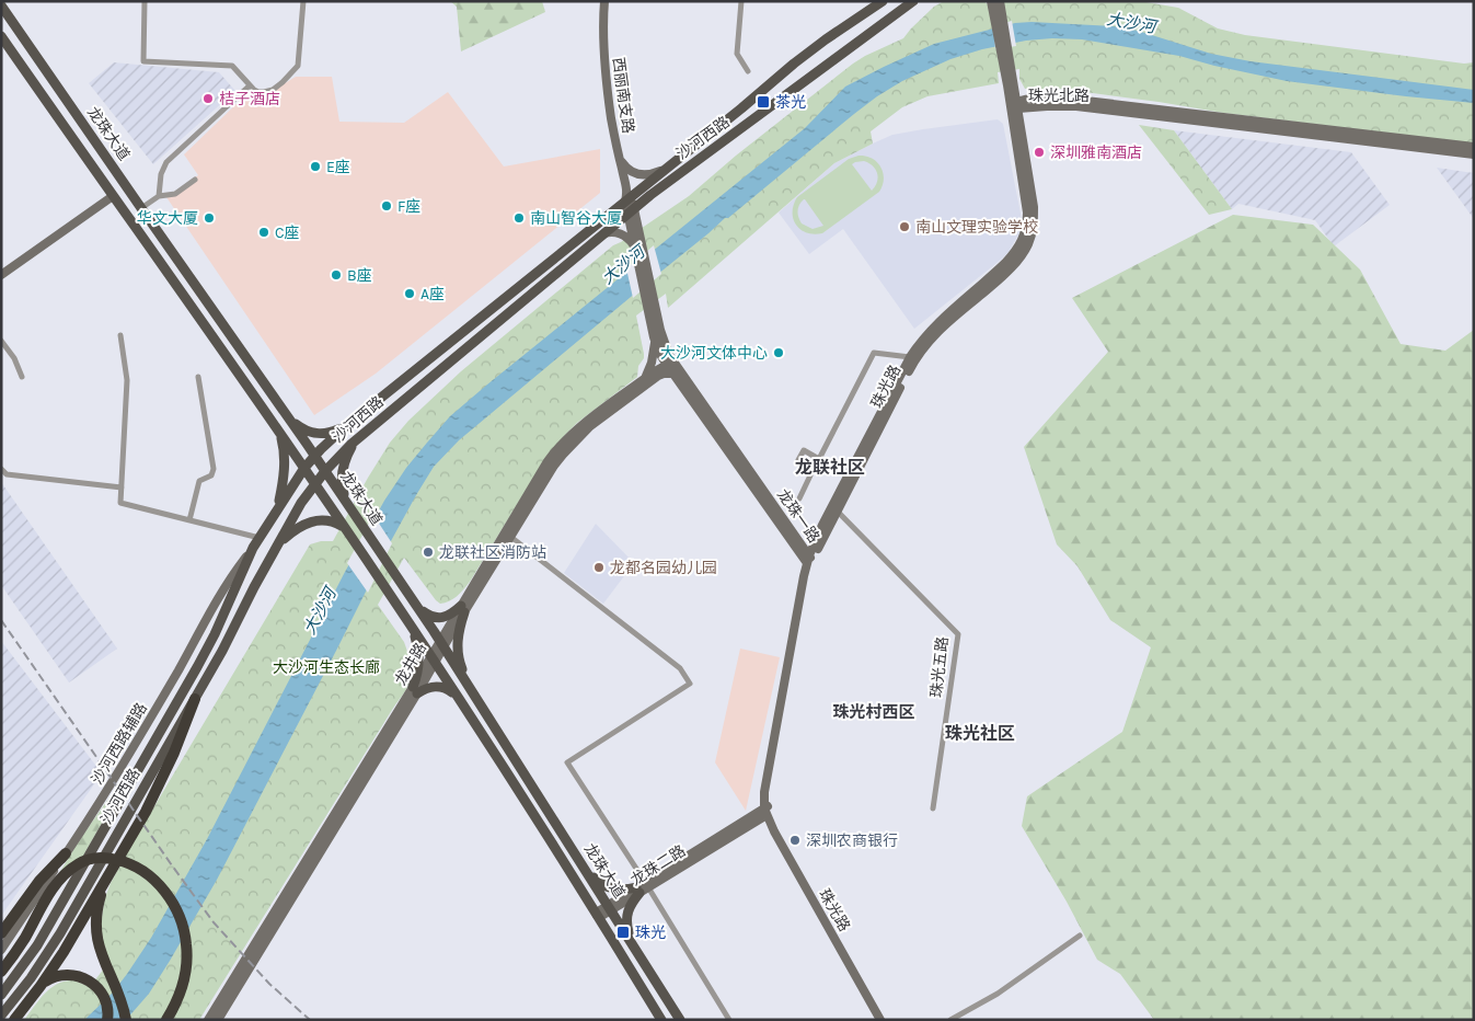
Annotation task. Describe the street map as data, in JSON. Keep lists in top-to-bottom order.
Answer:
{
  "streets": {
    "main road": ["龙珠大道", "沙河西路"],
    "street": [
      "西丽南支路",
      "珠光北路",
      "珠光路",
      "龙珠一路",
      "龙井路",
      "珠光五路",
      "沙河西路辅路",
      "龙珠二路"
    ]
  },
  "crossings": [
    ["西丽南支路", "沙河西路"],
    ["西丽南支路", "龙珠一路"],
    ["珠光北路", "珠光路"],
    ["龙珠大道", "沙河西路"],
    ["龙珠大道", "龙井路"],
    ["龙珠大道", "龙珠二路"],
    ["沙河西路", "龙珠一路"],
    ["沙河西路", "沙河西路辅路"],
    ["珠光路", "龙珠一路"],
    ["珠光路", "珠光五路"],
    ["珠光路", "龙珠二路"],
    ["龙珠一路", "龙井路"]
  ],
  "districts": ["龙联社区", "珠光村西区", "珠光社区"],
  "water": ["大沙河"],
  "parks": ["大沙河生态长廊"],
  "places": {
    "other": [
      "桔子酒店",
      "深圳雅南酒店",
      "E座",
      "F座",
      "华文大厦",
      "南山智谷大厦",
      "南山文理实验学校",
      "C座",
      "B座",
      "A座",
      "大沙河文体中心",
      "龙联社区消防站",
      "龙都名园幼儿园",
      "深圳农商银行"
    ],
    "transit": ["茶光", "珠光"]
  }
}
